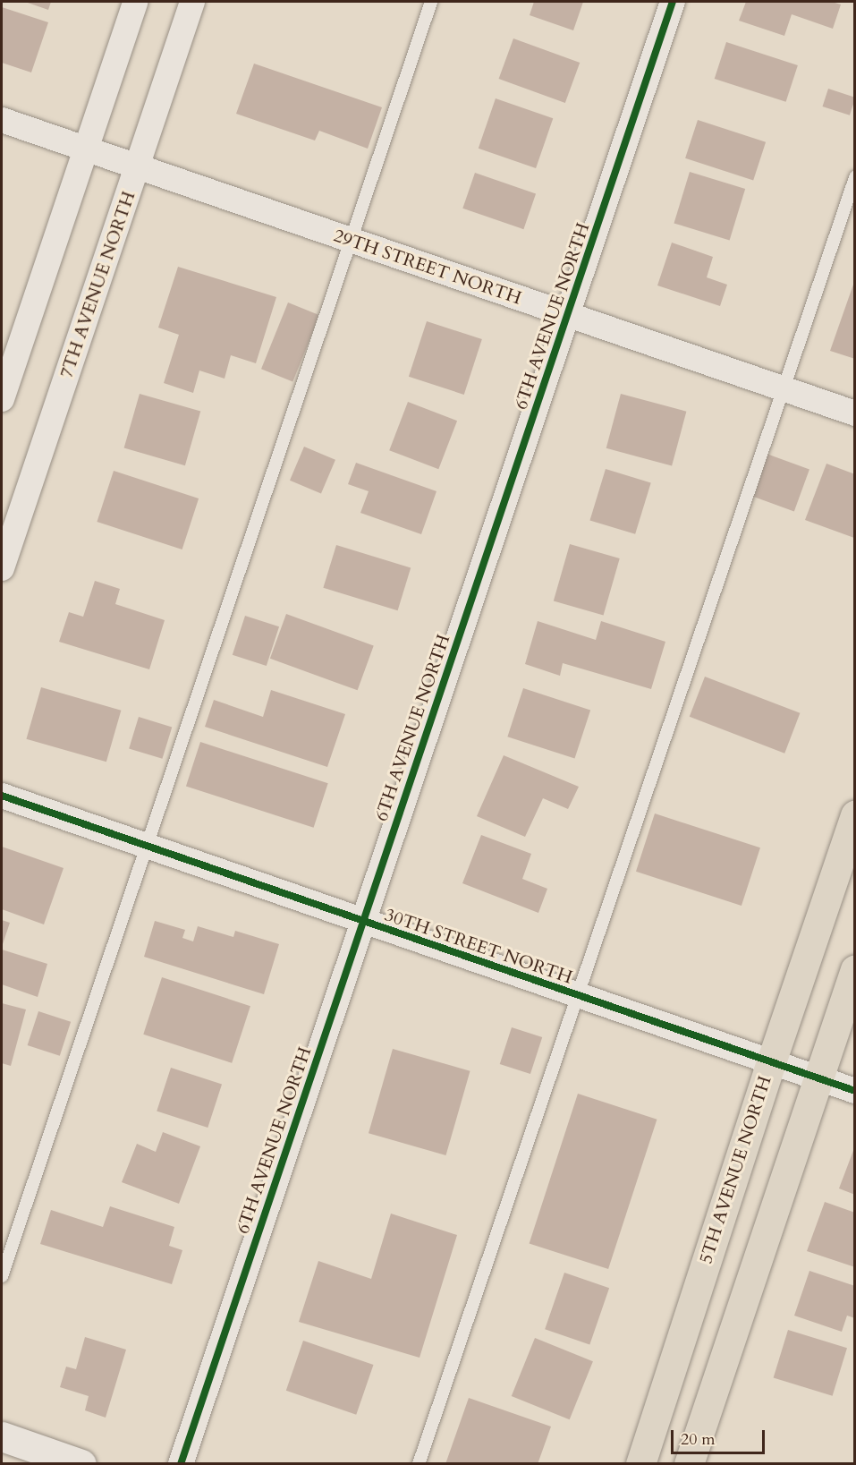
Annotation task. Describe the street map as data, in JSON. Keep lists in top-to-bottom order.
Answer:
{
  "streets": {
    "main road": ["5TH AVENUE NORTH"],
    "street": [
      "29TH STREET NORTH",
      "7TH AVENUE NORTH",
      "6TH AVENUE NORTH",
      "30TH STREET NORTH"
    ]
  },
  "crossings": [
    ["29TH STREET NORTH", "7TH AVENUE NORTH"],
    ["29TH STREET NORTH", "6TH AVENUE NORTH"],
    ["6TH AVENUE NORTH", "30TH STREET NORTH"],
    ["30TH STREET NORTH", "5TH AVENUE NORTH"]
  ],
  "scale_bar": "20 m"
}
